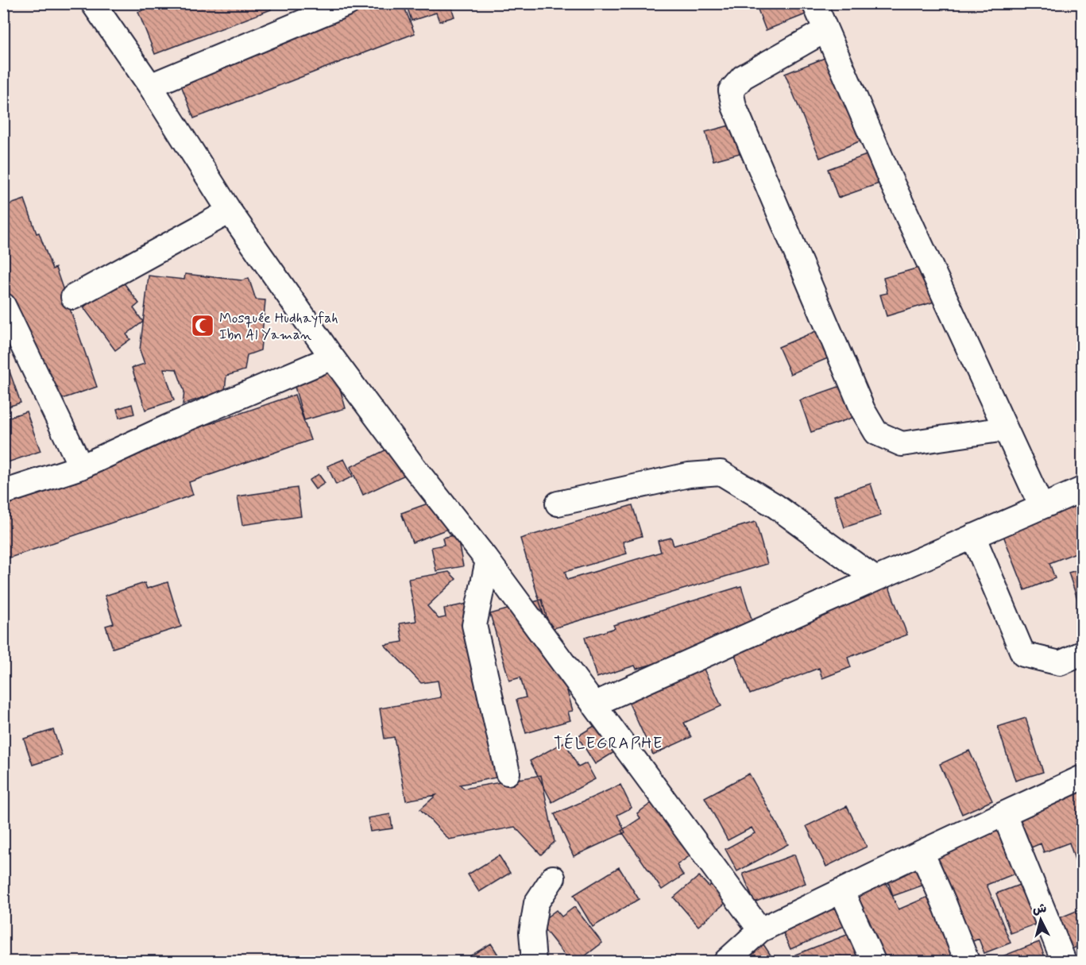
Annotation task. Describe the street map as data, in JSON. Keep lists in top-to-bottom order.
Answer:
{
  "districts": ["TÉLEGRAPHE"],
  "places": {
    "mosque": ["Mosquée Hudhayfah Ibn Al Yaman"]
  },
  "north": "top"
}
